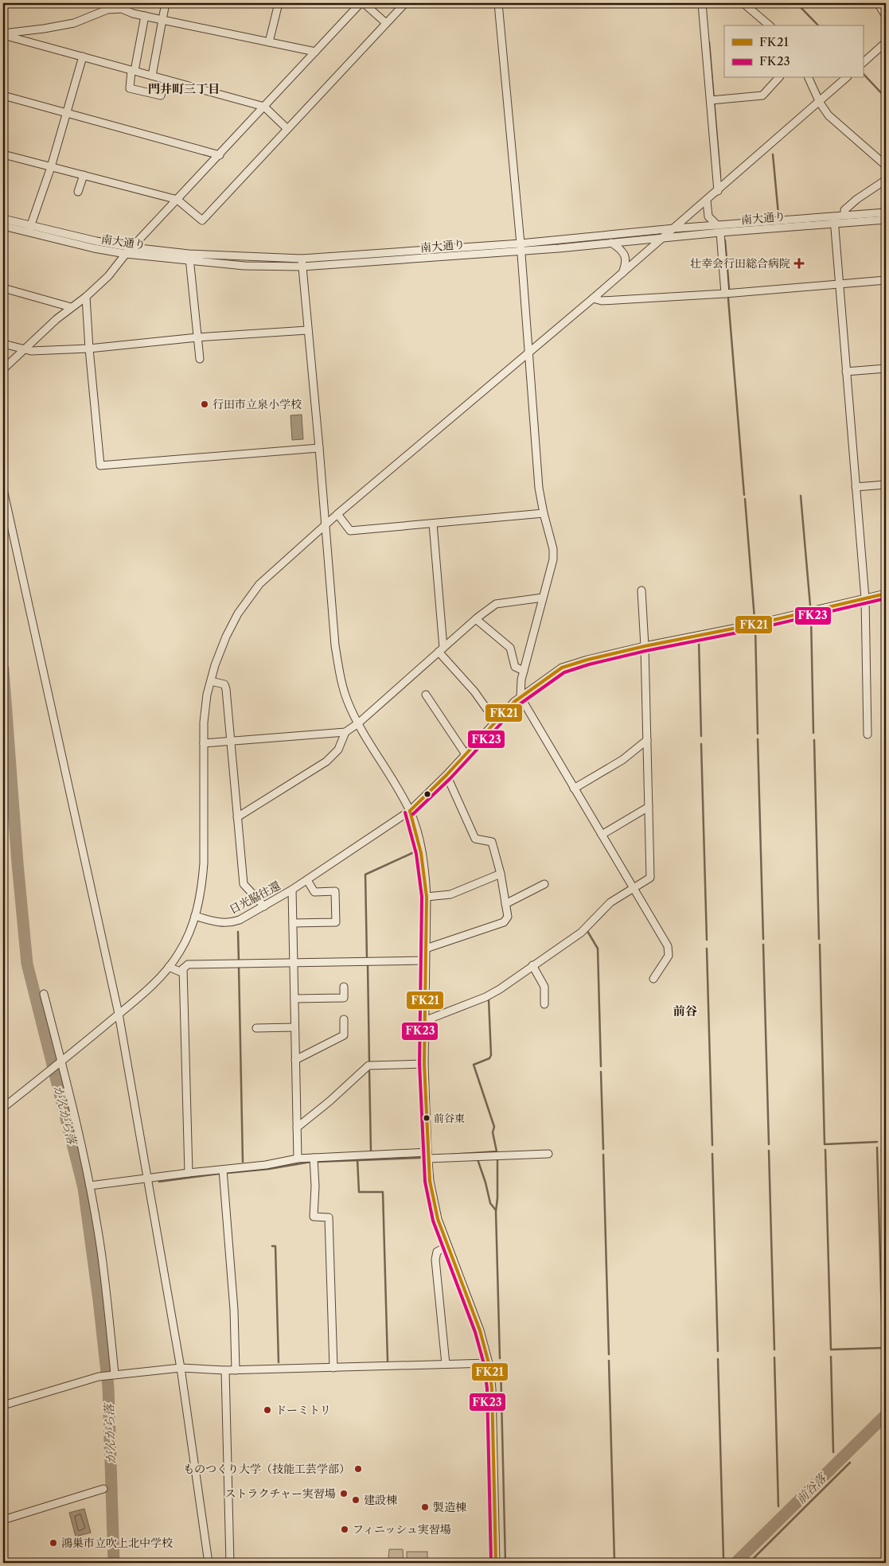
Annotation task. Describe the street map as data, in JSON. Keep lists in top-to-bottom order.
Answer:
{
  "streets": {
    "street": ["南大通り", "日光脇往還"]
  },
  "districts": ["門井町三丁目", "前谷"],
  "water": ["がんがら落", "前谷落"],
  "places": {
    "health": ["壮幸会行田総合病院"],
    "other": [
      "行田市立泉小学校",
      "前谷東",
      "ドーミトリ",
      "ものつくり大学（技能工芸学部）",
      "ストラクチャー実習場",
      "建設棟",
      "製造棟",
      "フィニッシュ実習場",
      "鴻巣市立吹上北中学校"
    ]
  },
  "lines": ["transit line FK21", "transit line FK23"],
  "legend": ["FK21", "FK23"]
}
